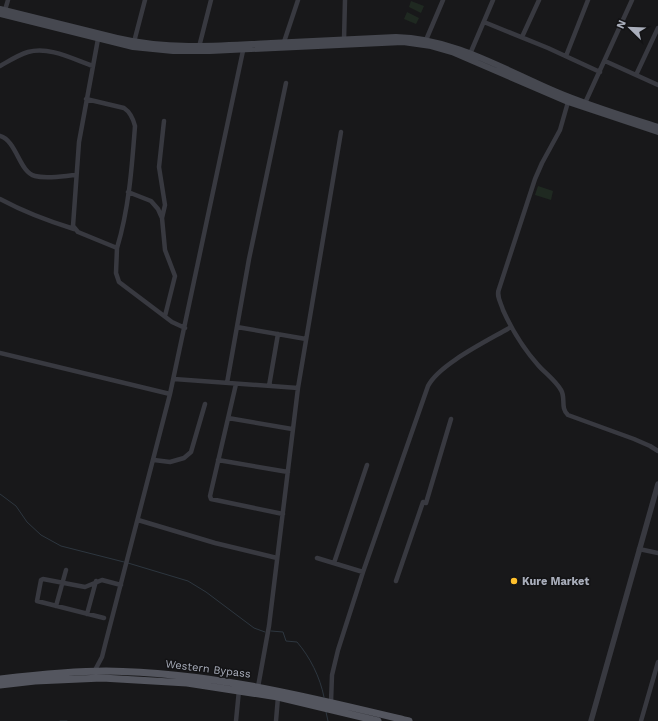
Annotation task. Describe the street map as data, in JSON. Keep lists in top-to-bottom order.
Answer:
{
  "streets": {
    "main road": ["Western Bypass"]
  },
  "places": ["Kure Market"],
  "north": "top left"
}
